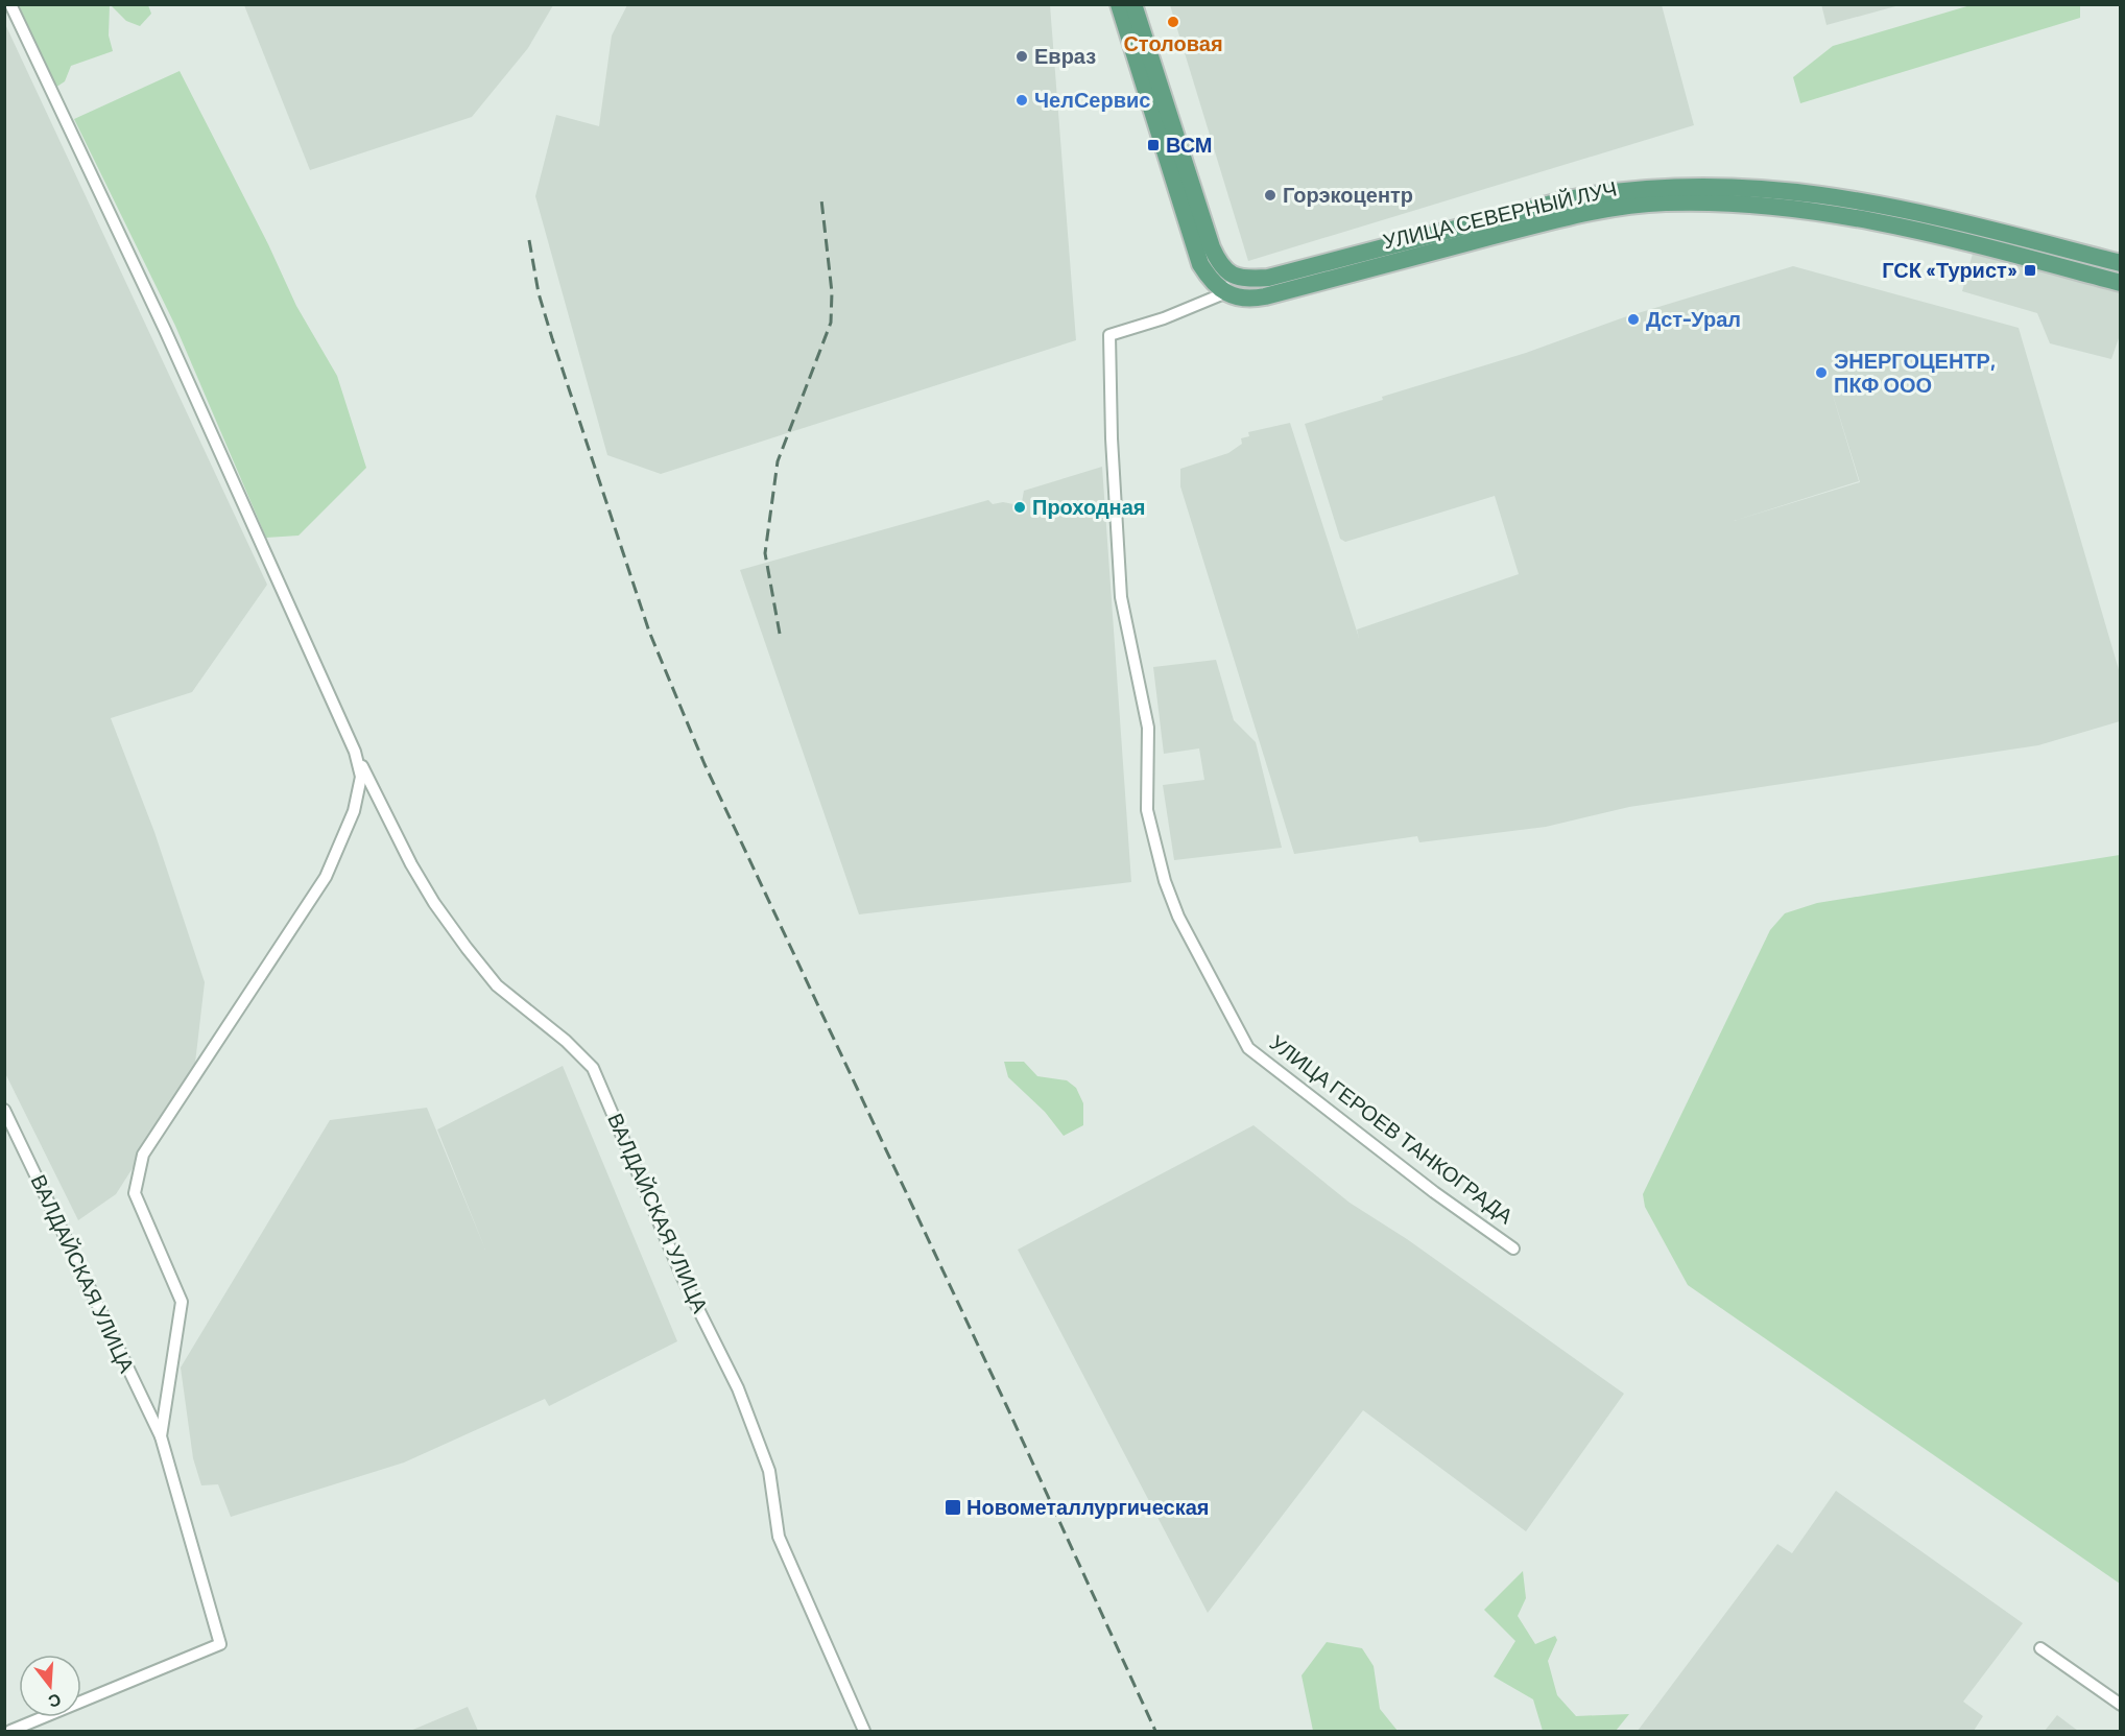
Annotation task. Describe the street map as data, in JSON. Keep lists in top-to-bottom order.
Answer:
{
  "streets": {
    "main road": ["УЛИЦА СЕВЕРНЫЙ ЛУЧ"],
    "street": ["УЛИЦА ГЕРОЕВ ТАНКОГРАДА", "ВАЛДАЙСКАЯ УЛИЦА"]
  },
  "crossings": [
    ["УЛИЦА СЕВЕРНЫЙ ЛУЧ", "УЛИЦА ГЕРОЕВ ТАНКОГРАДА"]
  ],
  "places": {
    "other": [
      "Столовая",
      "Евраз",
      "ЧелСервис",
      "Горэкоцентр",
      "Дст-Урал",
      "ЭНЕРГОЦЕНТР, ПКФ ООО",
      "Проходная"
    ],
    "transit": ["ВСМ", "ГСК «Турист»", "Новометаллургическая"]
  },
  "north": "bottom"
}
